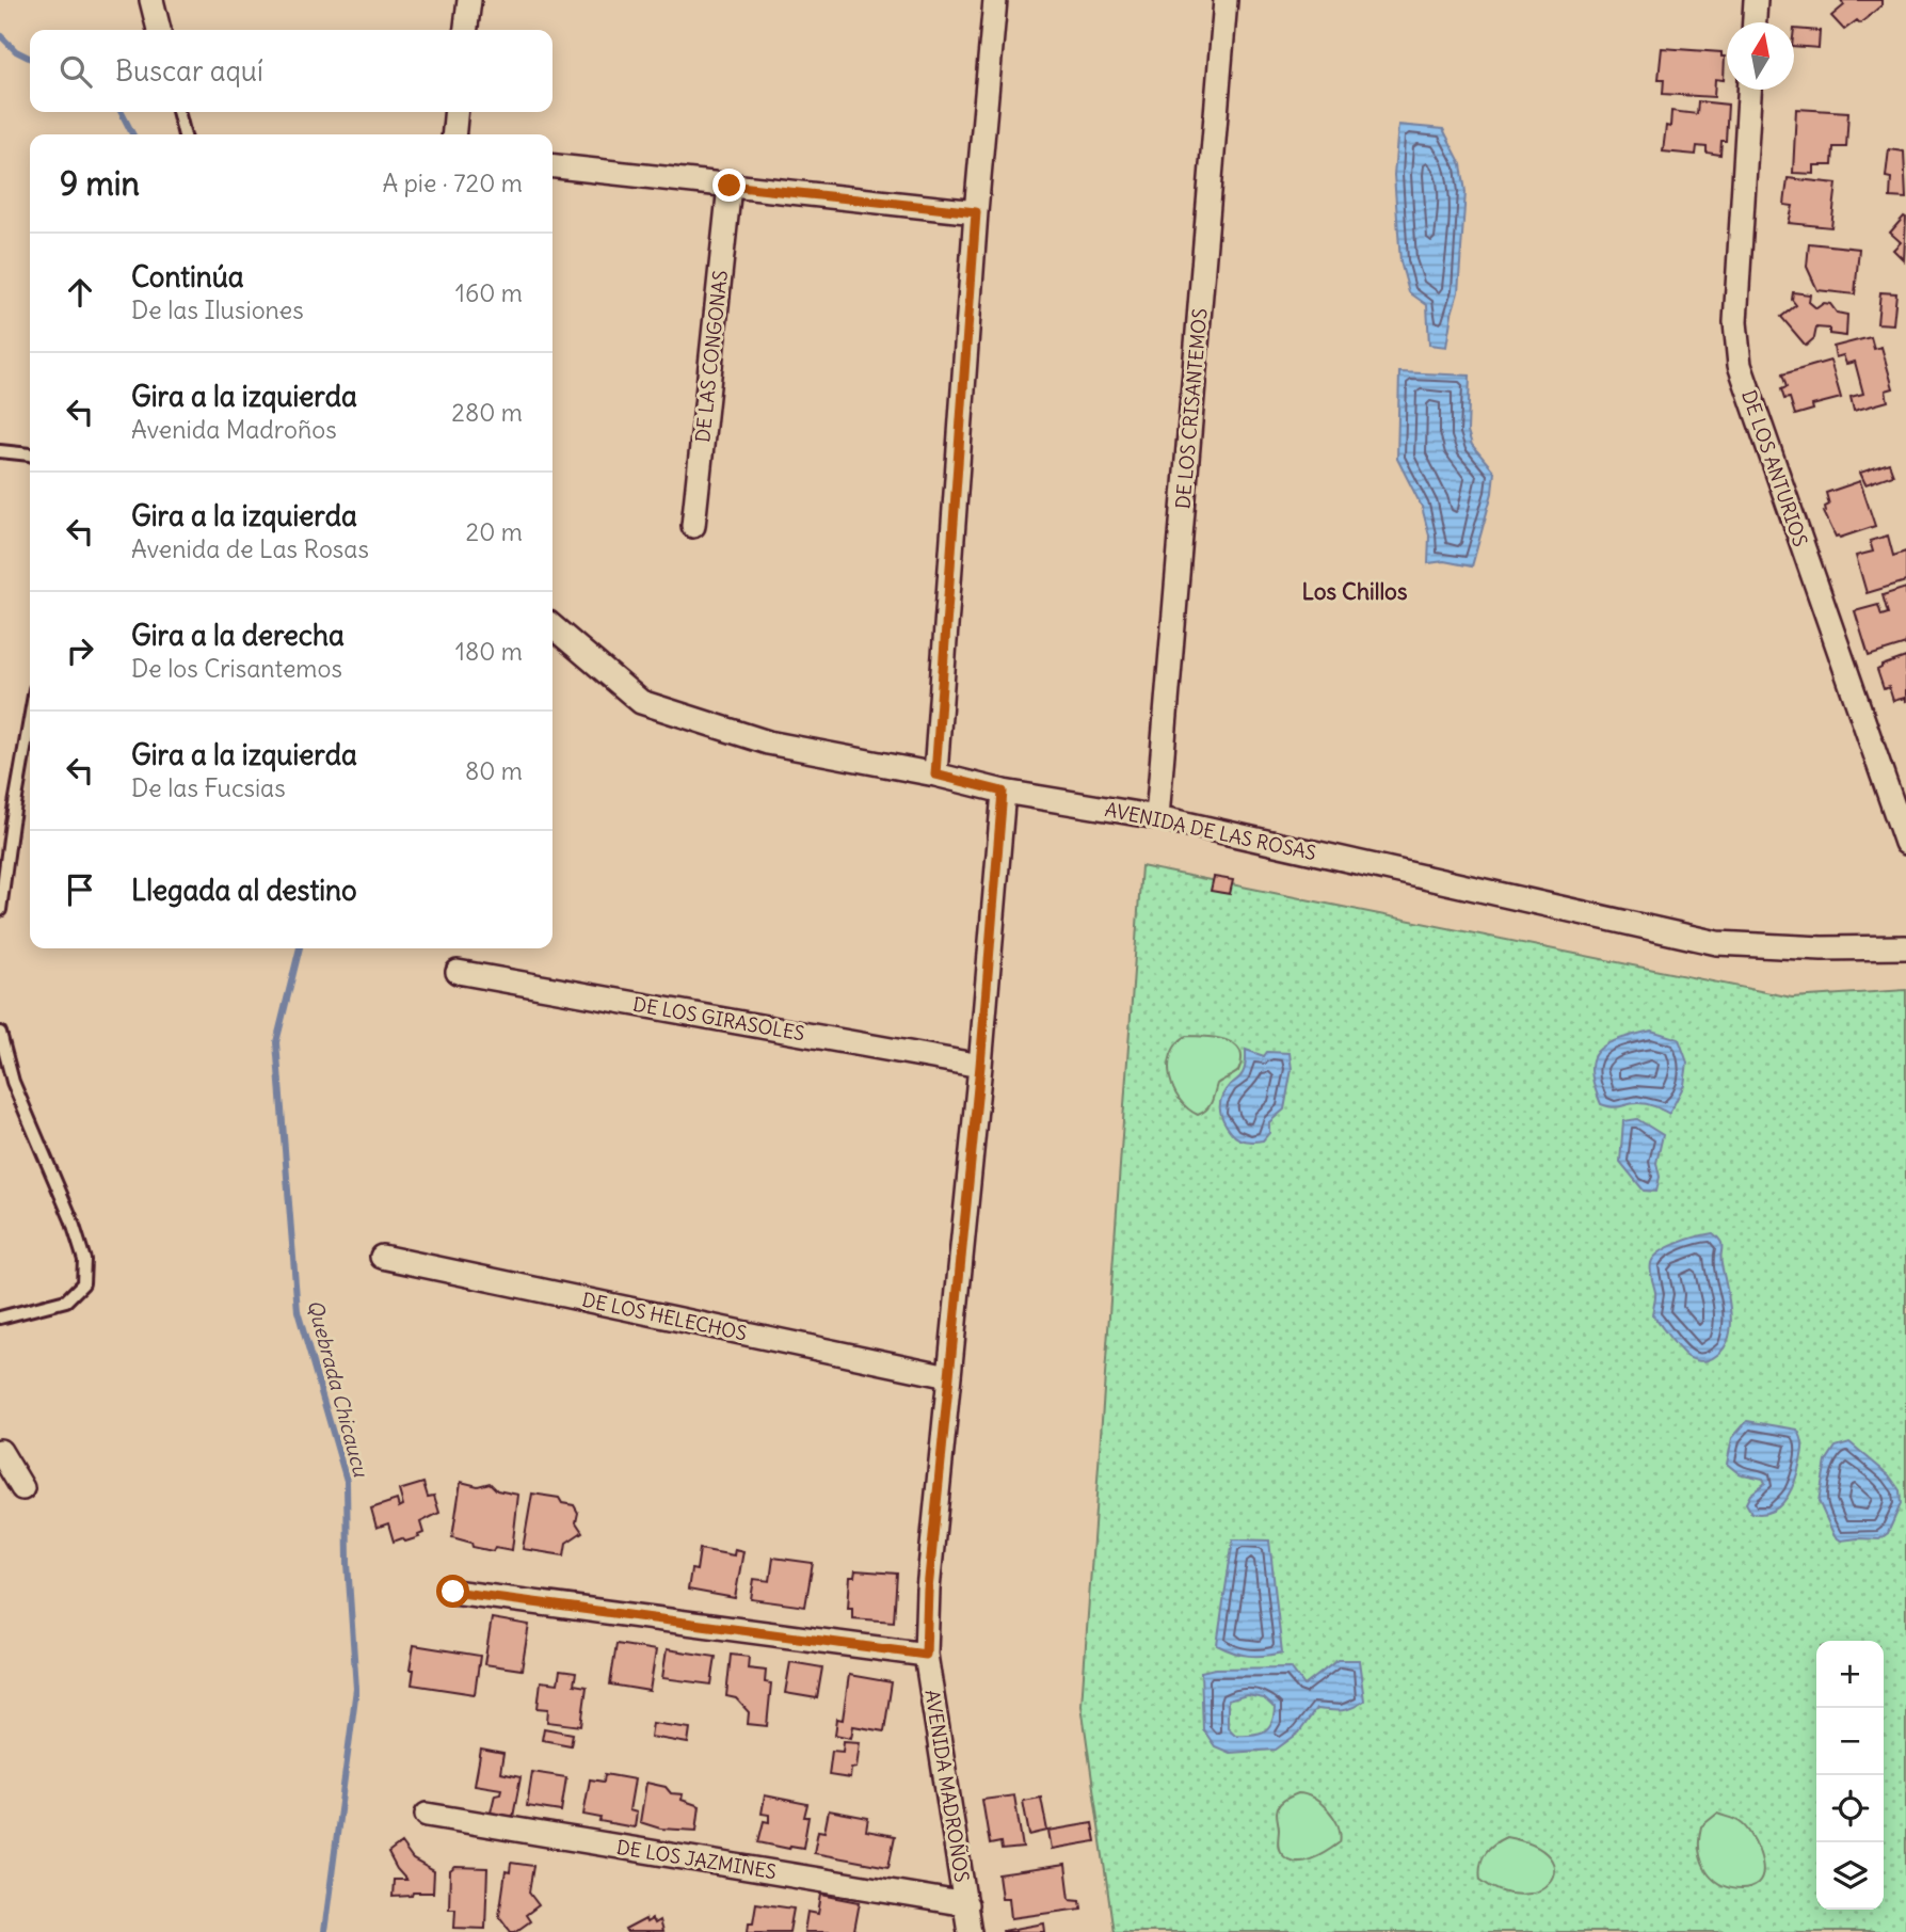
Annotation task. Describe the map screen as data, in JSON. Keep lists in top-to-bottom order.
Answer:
{
  "streets": {
    "street": [
      "DE LAS CONGONAS",
      "DE LOS CRISANTEMOS",
      "DE LOS ANTURIOS",
      "AVENIDA DE LAS ROSAS",
      "DE LOS GIRASOLES",
      "DE LOS HELECHOS",
      "AVENIDA MADROÑOS",
      "DE LOS JAZMINES"
    ]
  },
  "crossings": [
    ["DE LOS CRISANTEMOS", "AVENIDA DE LAS ROSAS"],
    ["AVENIDA DE LAS ROSAS", "AVENIDA MADROÑOS"],
    ["DE LOS GIRASOLES", "AVENIDA MADROÑOS"],
    ["DE LOS HELECHOS", "AVENIDA MADROÑOS"],
    ["AVENIDA MADROÑOS", "DE LOS JAZMINES"]
  ],
  "districts": ["Los Chillos"],
  "water": ["Quebrada Chicaucu"],
  "north": "top",
  "page": {
    "search": "Buscar aquí",
    "heading": ["9 min", "A pie · 720 m"],
    "list": [
      ["Continúa", "De las Ilusiones", "160 m"],
      ["Gira a la izquierda", "Avenida Madroños", "280 m"],
      ["Gira a la izquierda", "Avenida de Las Rosas", "20 m"],
      ["Gira a la derecha", "De los Crisantemos", "180 m"],
      ["Gira a la izquierda", "De las Fucsias", "80 m"],
      "Llegada al destino"
    ],
    "map_buttons": ["+", "−"]
  }
}
